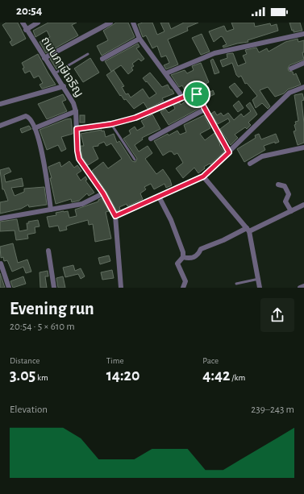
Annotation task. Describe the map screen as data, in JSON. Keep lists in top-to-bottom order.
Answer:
{
  "streets": {
    "street": ["ถนนภาษีเจริญ"]
  },
  "page": {
    "status": "20:54",
    "heading": ["Evening run", "20:54 · 5 × 610 m"],
    "stats": [
      ["Distance", "3.05 km"],
      ["Time", "14:20"],
      ["Pace", "4:42 /km"]
    ],
    "chart": ["Elevation", "239–243 m"]
  }
}
